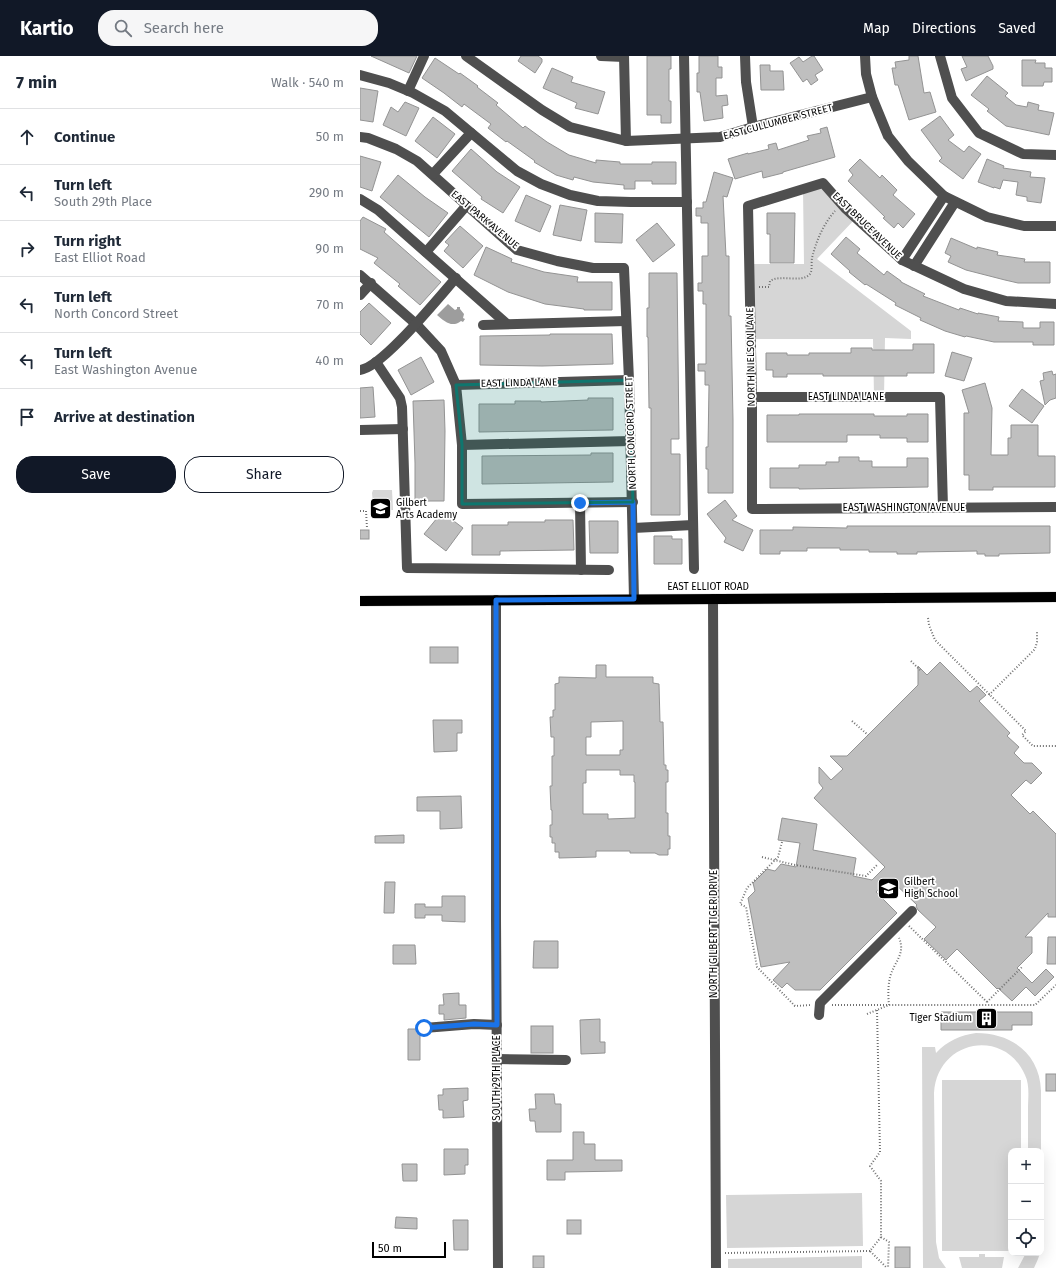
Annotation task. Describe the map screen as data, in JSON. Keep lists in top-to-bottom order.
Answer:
{
  "streets": {
    "main road": ["EAST ELLIOT ROAD"],
    "street": [
      "EAST CULLUMBER STREET",
      "EAST PARK AVENUE",
      "EAST BRUCE AVENUE",
      "NORTH NIELSON LANE",
      "EAST LINDA LANE",
      "NORTH CONCORD STREET",
      "EAST WASHINGTON AVENUE",
      "NORTH GILBERT TIGER DRIVE",
      "SOUTH 29TH PLACE"
    ]
  },
  "crossings": [
    ["EAST PARK AVENUE", "NORTH CONCORD STREET"],
    ["EAST BRUCE AVENUE", "NORTH NIELSON LANE"],
    ["NORTH NIELSON LANE", "EAST LINDA LANE"],
    ["NORTH NIELSON LANE", "EAST WASHINGTON AVENUE"],
    ["EAST LINDA LANE", "NORTH CONCORD STREET"],
    ["EAST LINDA LANE", "EAST WASHINGTON AVENUE"],
    ["NORTH CONCORD STREET", "EAST ELLIOT ROAD"],
    ["EAST ELLIOT ROAD", "NORTH GILBERT TIGER DRIVE"],
    ["EAST ELLIOT ROAD", "SOUTH 29TH PLACE"]
  ],
  "places": {
    "school or university": ["Gilbert Arts Academy", "Gilbert High School"],
    "building": ["Tiger Stadium"]
  },
  "scale_bar": "50 m",
  "page": {
    "header": "Kartio",
    "search": "Search here",
    "nav": ["Map", "Directions", "Saved"],
    "heading": ["7 min", "Walk · 540 m"],
    "list": [
      ["Continue", "50 m"],
      ["Turn left", "South 29th Place", "290 m"],
      ["Turn right", "East Elliot Road", "90 m"],
      ["Turn left", "North Concord Street", "70 m"],
      ["Turn left", "East Washington Avenue", "40 m"],
      "Arrive at destination"
    ],
    "buttons": ["Save", "Share"],
    "map_buttons": ["+", "−"],
    "scale": "50 m"
  }
}
